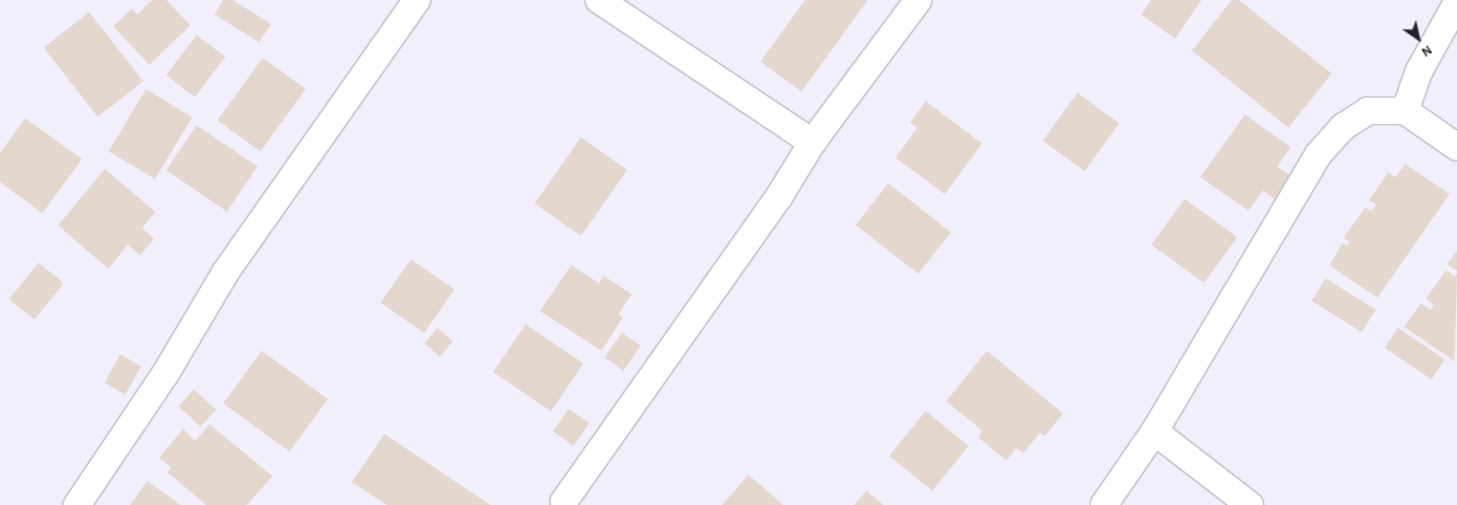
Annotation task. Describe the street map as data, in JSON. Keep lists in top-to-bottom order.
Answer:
{
  "north": "bottom right"
}
